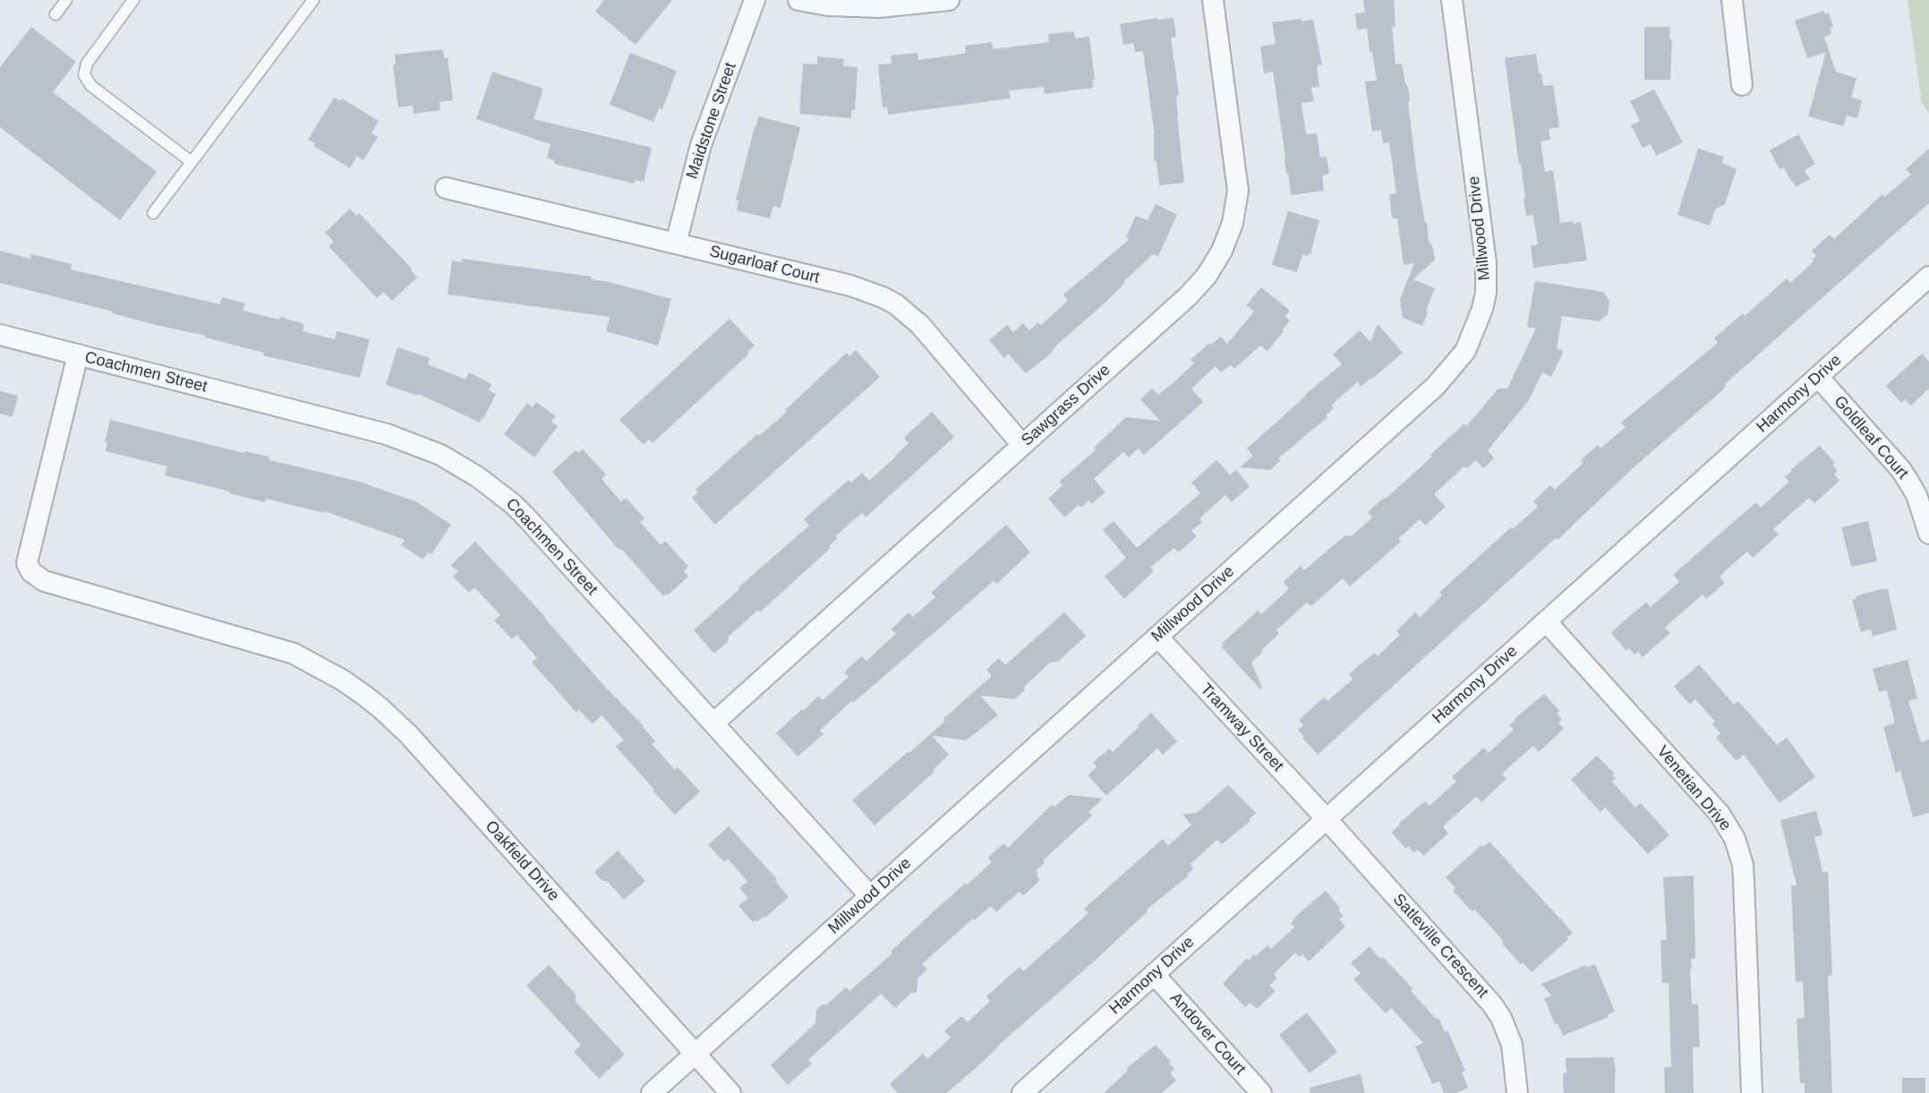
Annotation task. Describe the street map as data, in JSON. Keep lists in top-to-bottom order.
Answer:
{
  "streets": {
    "street": [
      "Maidstone Street",
      "Millwood Drive",
      "Sugarloaf Court",
      "Coachmen Street",
      "Harmony Drive",
      "Sawgrass Drive",
      "Goldleaf Court",
      "Tramway Street",
      "Venetian Drive",
      "Oakfield Drive",
      "Satleville Crescent",
      "Andover Court"
    ]
  },
  "crossings": [
    ["Maidstone Street", "Sugarloaf Court"],
    ["Millwood Drive", "Coachmen Street"],
    ["Millwood Drive", "Tramway Street"],
    ["Millwood Drive", "Oakfield Drive"],
    ["Sugarloaf Court", "Sawgrass Drive"],
    ["Coachmen Street", "Sawgrass Drive"],
    ["Coachmen Street", "Oakfield Drive"],
    ["Harmony Drive", "Goldleaf Court"],
    ["Harmony Drive", "Tramway Street"],
    ["Harmony Drive", "Venetian Drive"],
    ["Harmony Drive", "Satleville Crescent"],
    ["Harmony Drive", "Andover Court"],
    ["Tramway Street", "Satleville Crescent"]
  ]
}
